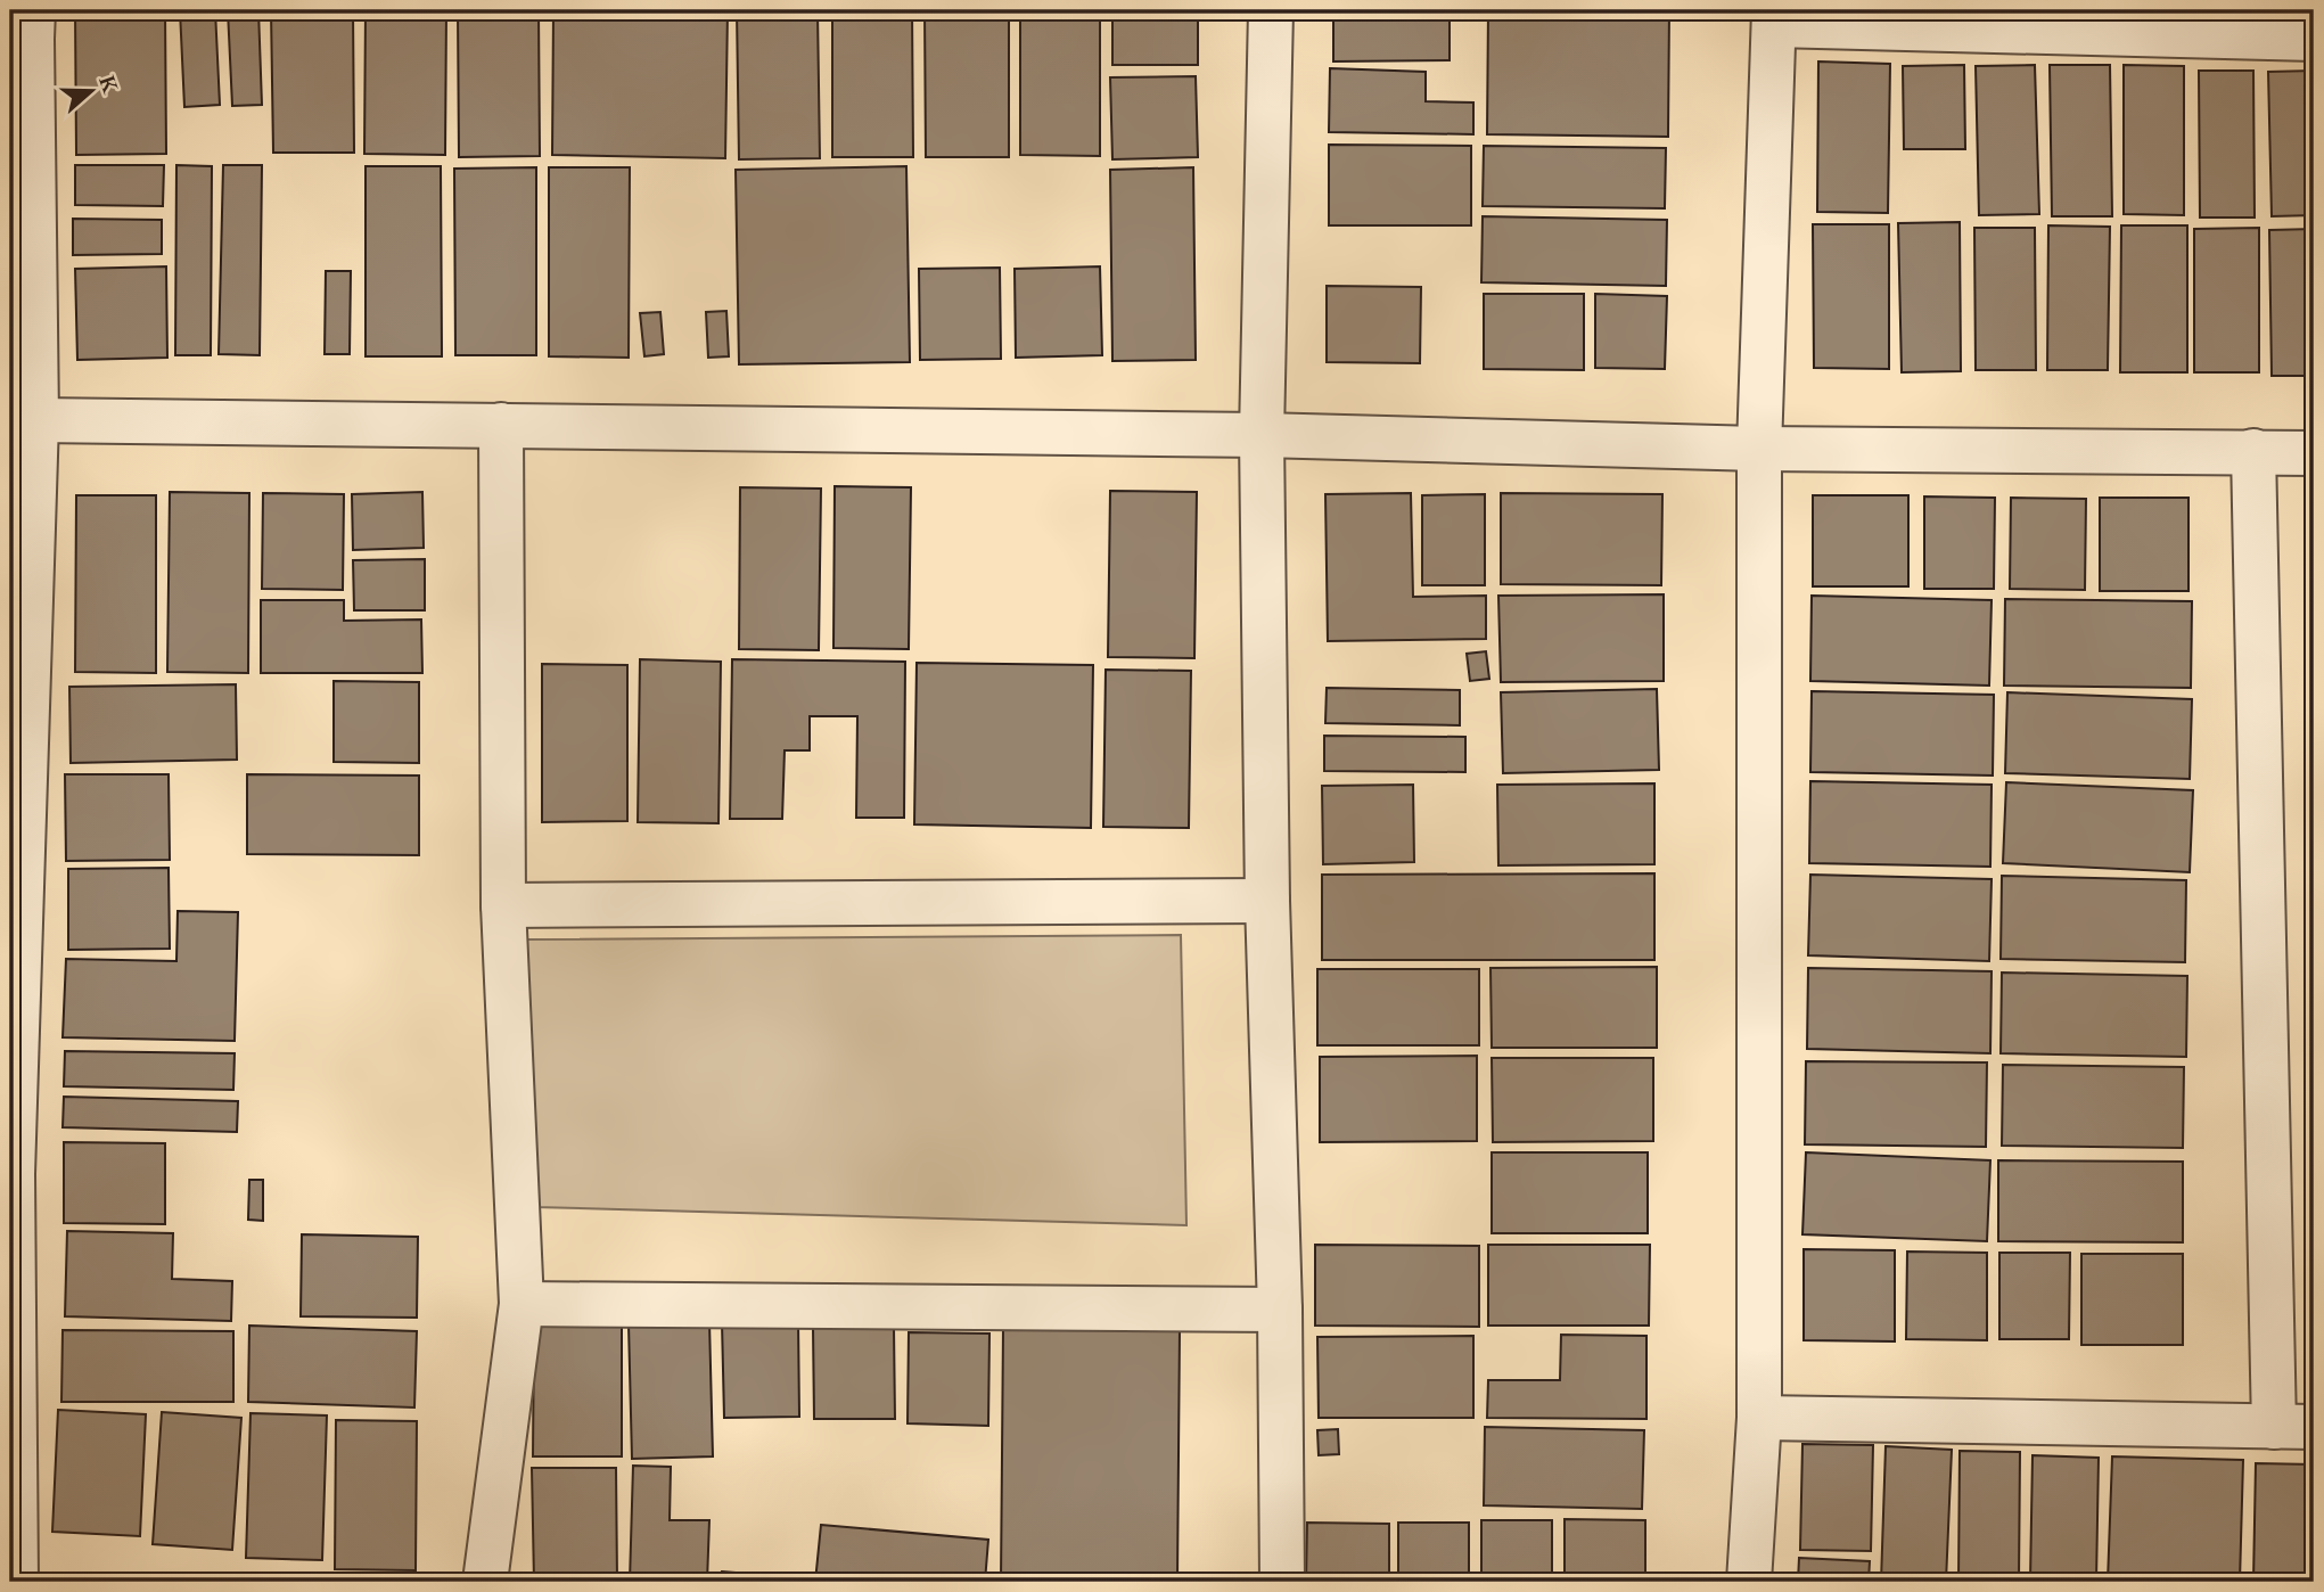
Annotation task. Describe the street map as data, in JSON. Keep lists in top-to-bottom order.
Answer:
{
  "north": "right"
}
